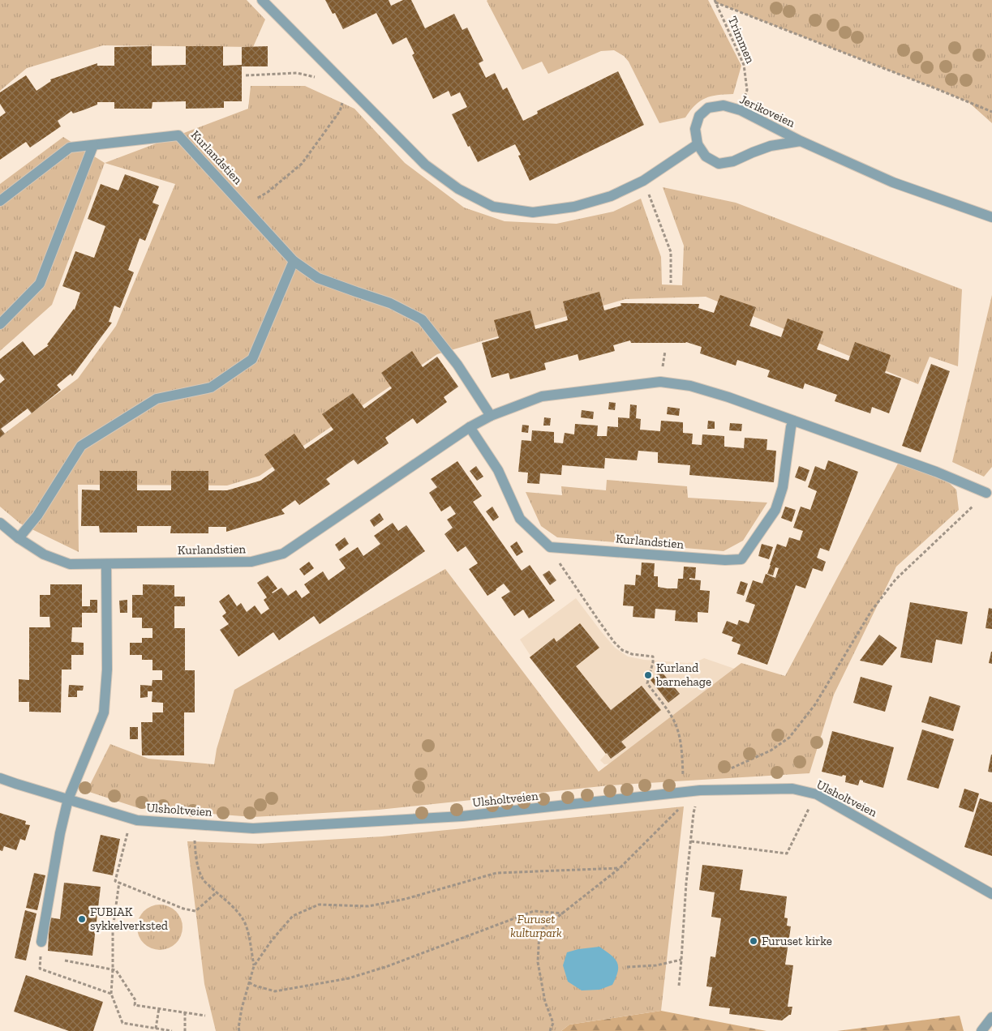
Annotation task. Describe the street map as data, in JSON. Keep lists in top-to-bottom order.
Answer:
{
  "streets": {
    "street": ["Jerikoveien", "Kurlandstien", "Ulsholtveien"],
    "path": ["Trimmen"]
  },
  "crossings": [
    ["Trimmen", "Jerikoveien"]
  ],
  "parks": ["Furuset kulturpark"],
  "places": ["Kurland barnehage", "FUBIAK sykkelverksted", "Furuset kirke"]
}
